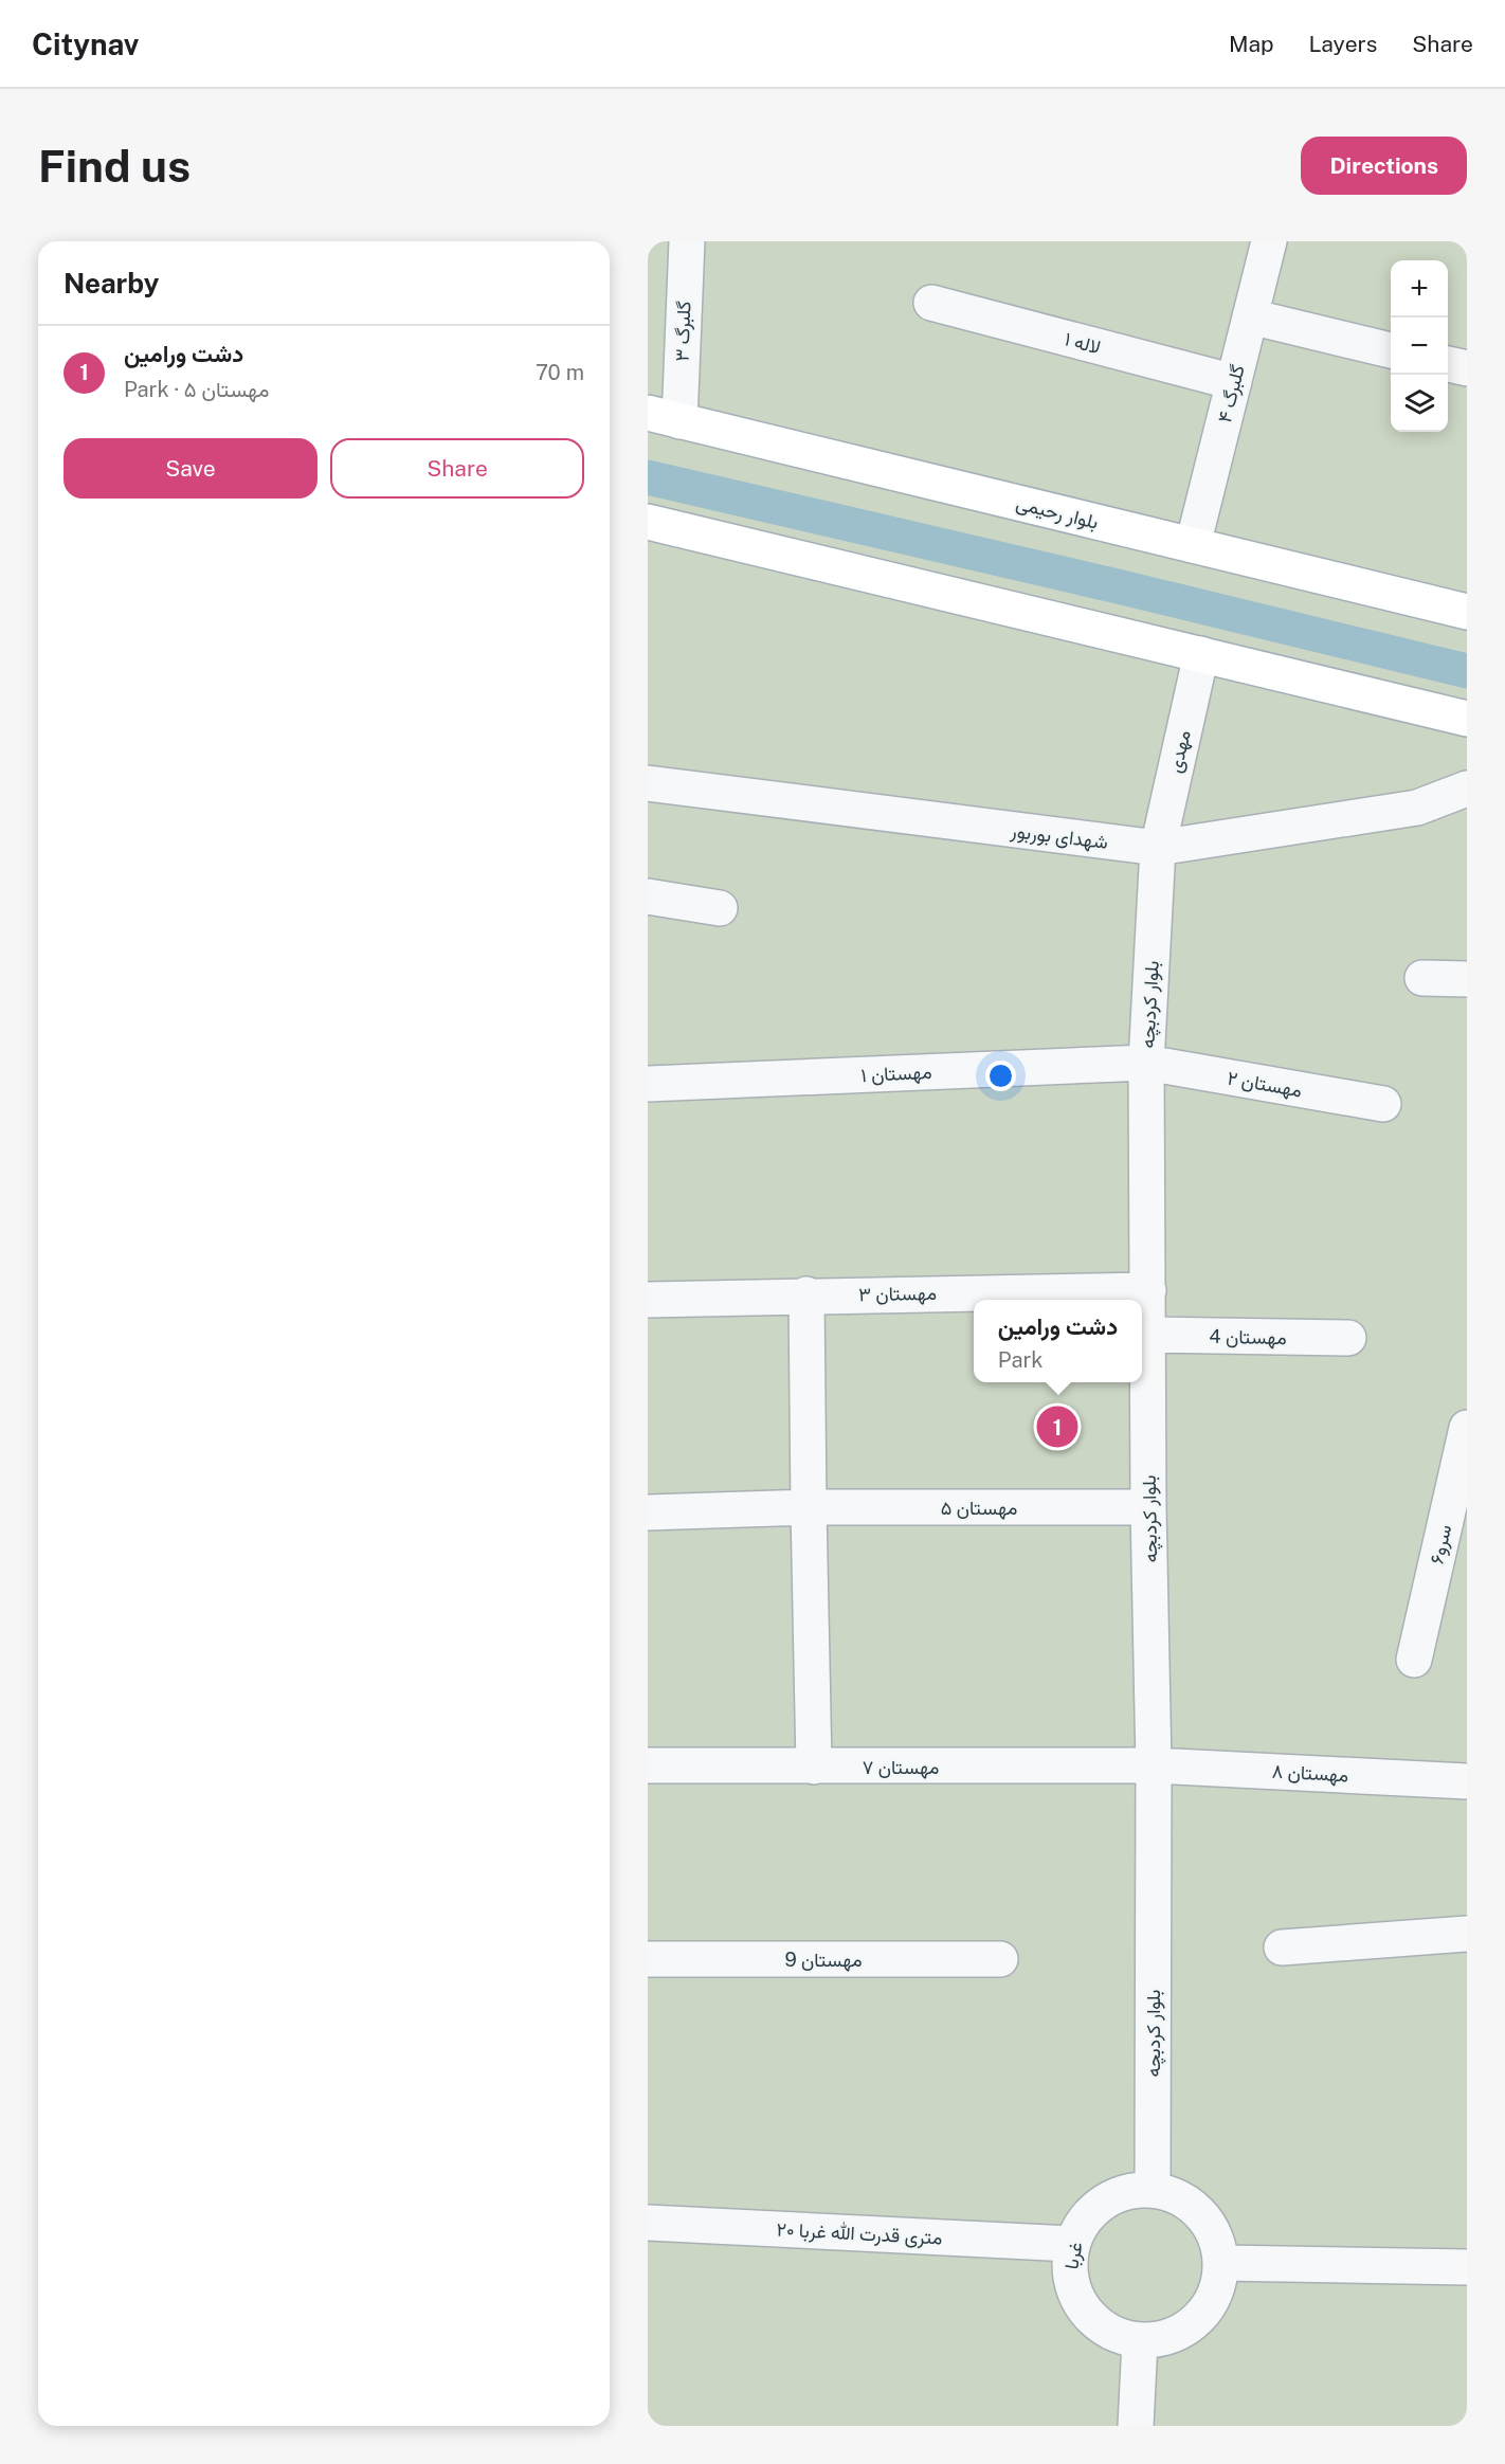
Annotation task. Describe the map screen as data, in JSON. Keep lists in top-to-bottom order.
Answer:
{
  "streets": {
    "main road": ["بلوار رحیمی"],
    "street": [
      "گلبرگ ۳",
      "لاله ۱",
      "گلبرگ ۴",
      "مهدی",
      "شهدای بوربور",
      "بلوار کردبچه",
      "مهستان ۱",
      "مهستان ۲",
      "مهستان ۳",
      "مهستان 4",
      "مهستان ۵",
      "سرو۶",
      "مهستان ۷",
      "مهستان ۸",
      "مهستان 9",
      "۲۰ متری قدرت الله غربا",
      "غربا"
    ]
  },
  "crossings": [
    ["گلبرگ ۳", "بلوار رحیمی"],
    ["لاله ۱", "گلبرگ ۴"],
    ["گلبرگ ۴", "بلوار رحیمی"],
    ["مهدی", "شهدای بوربور"],
    ["مهدی", "بلوار کردبچه"],
    ["شهدای بوربور", "بلوار کردبچه"],
    ["بلوار کردبچه", "مهستان ۱"],
    ["بلوار کردبچه", "مهستان ۲"],
    ["بلوار کردبچه", "مهستان ۳"],
    ["بلوار کردبچه", "مهستان 4"],
    ["بلوار کردبچه", "مهستان ۵"],
    ["بلوار کردبچه", "مهستان ۷"],
    ["بلوار کردبچه", "مهستان ۸"],
    ["بلوار کردبچه", "۲۰ متری قدرت الله غربا"],
    ["بلوار کردبچه", "غربا"],
    ["مهستان ۱", "مهستان ۲"],
    ["مهستان ۷", "مهستان ۸"],
    ["۲۰ متری قدرت الله غربا", "غربا"]
  ],
  "page": {
    "header": "Citynav",
    "nav": ["Map", "Layers", "Share"],
    "buttons": [
      "Directions",
      ["Save", "Share"]
    ],
    "title": "Find us",
    "heading": "Nearby",
    "map_buttons": ["+", "−"],
    "list": [
      {
        "mark": "1",
        "name": "دشت ورامین",
        "note": "Park · مهستان ۵",
        "value": "70 m"
      }
    ],
    "popup": ["دشت ورامین", "Park"],
    "pins": "1"
  }
}
